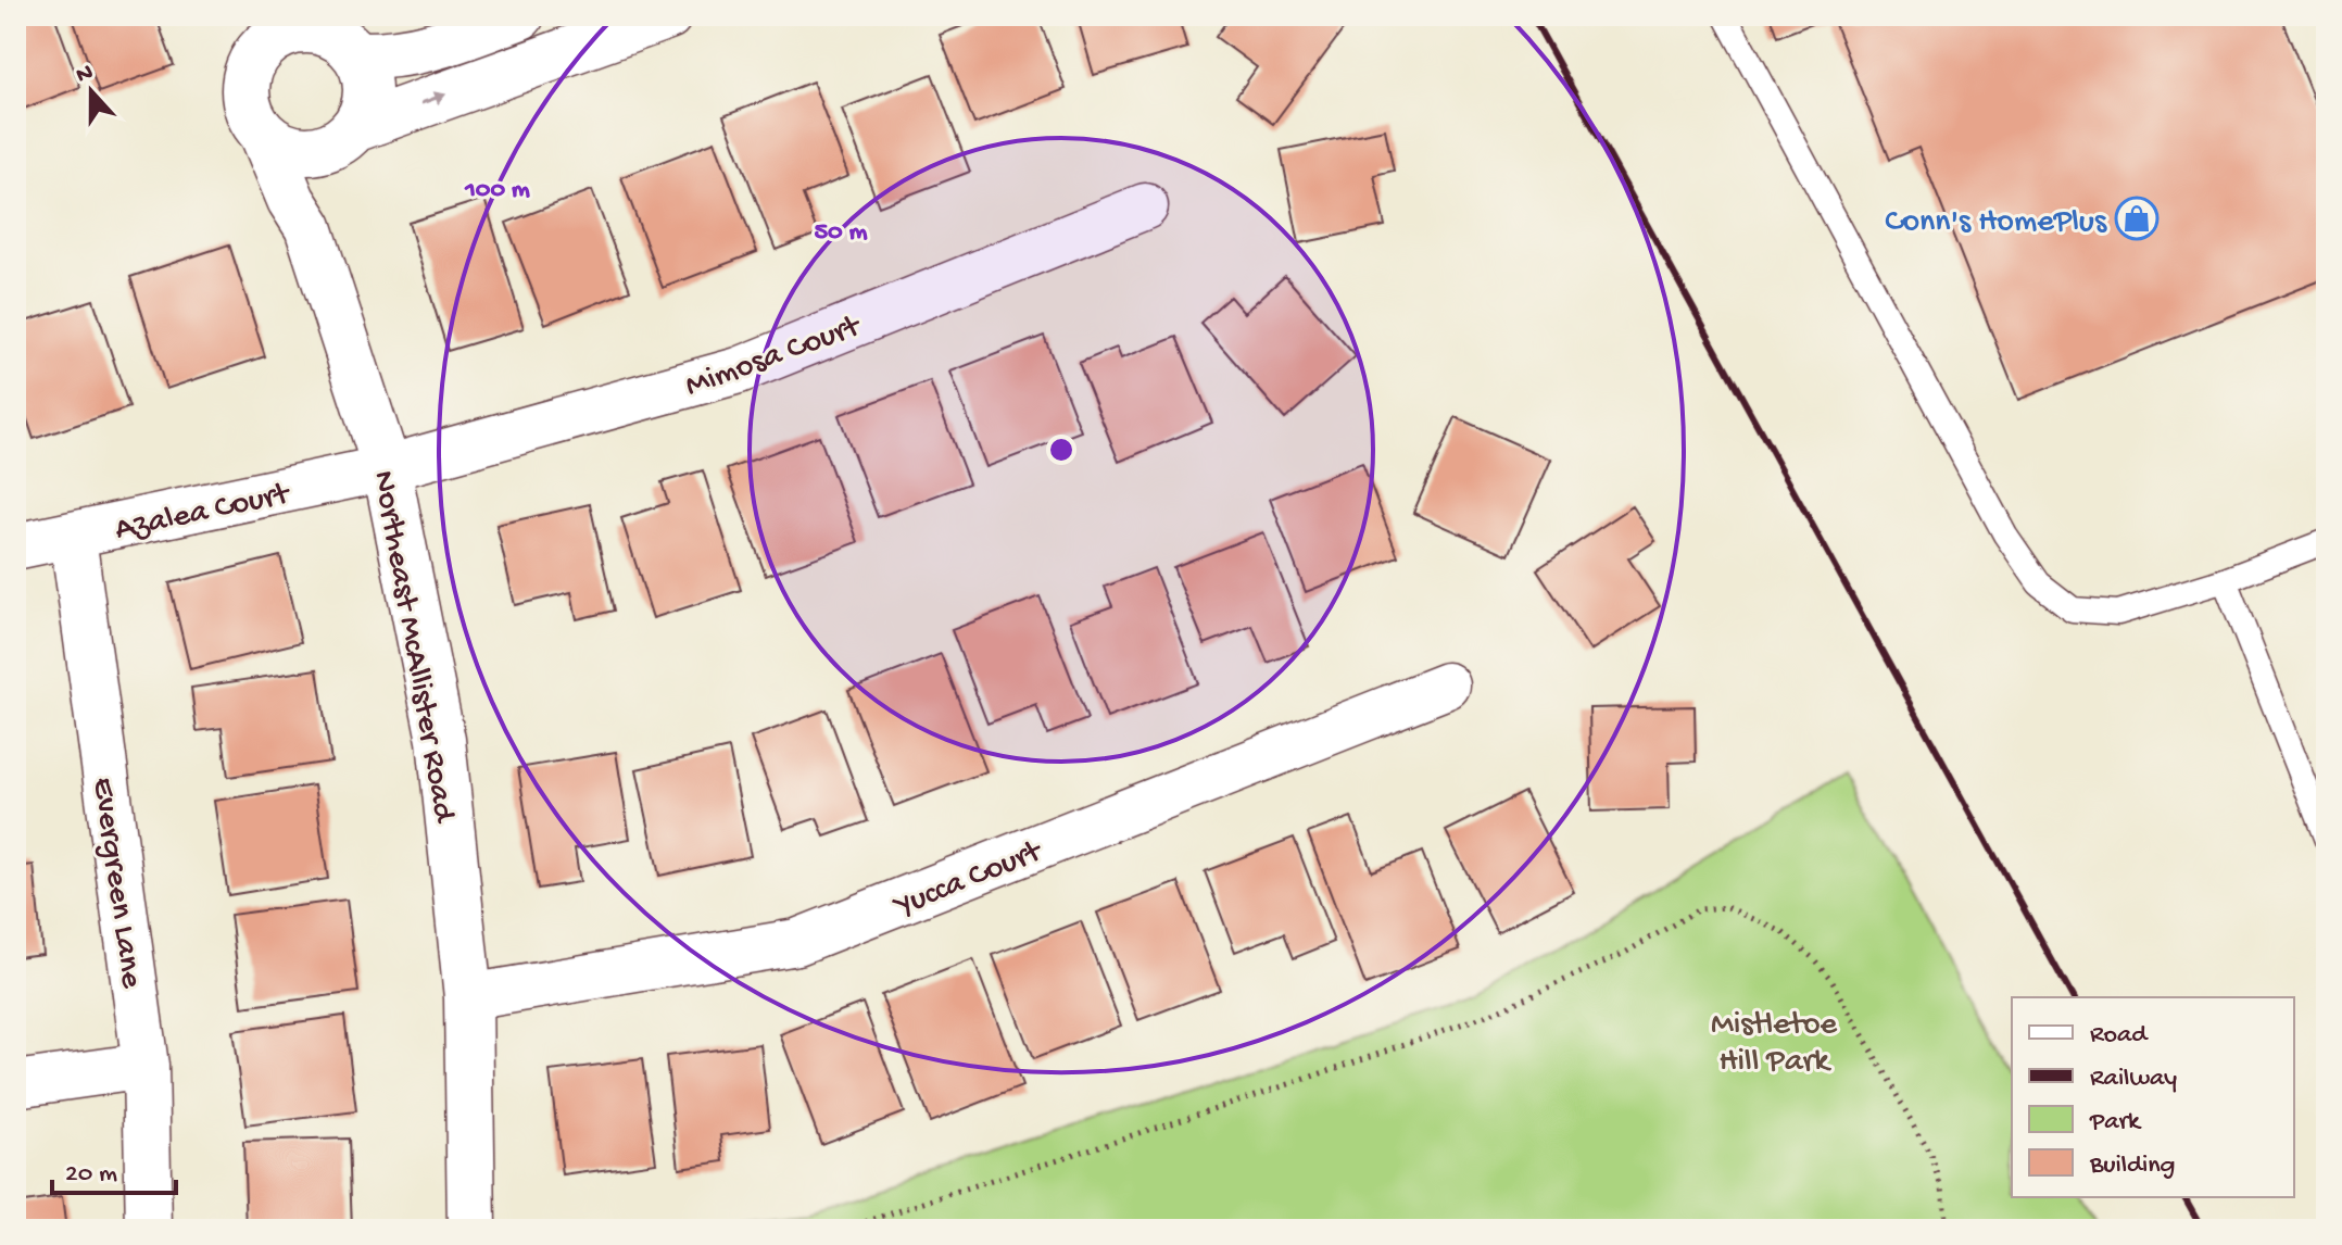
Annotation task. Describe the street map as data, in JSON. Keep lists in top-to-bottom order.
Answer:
{
  "streets": {
    "street": [
      "Mimosa Court",
      "Azalea Court",
      "Northeast McAllister Road",
      "Yucca Court",
      "Evergreen Lane"
    ]
  },
  "crossings": [
    ["Mimosa Court", "Azalea Court"],
    ["Mimosa Court", "Northeast McAllister Road"],
    ["Azalea Court", "Northeast McAllister Road"],
    ["Azalea Court", "Evergreen Lane"],
    ["Northeast McAllister Road", "Yucca Court"]
  ],
  "parks": ["Mistletoe Hill Park"],
  "places": {
    "shop": ["Conn's HomePlus"]
  },
  "legend": [
    "Road",
    "Railway",
    "Park",
    "Building"
  ],
  "scale_bar": "20 m",
  "north": "top",
  "rings": ["100 m", "50 m"]
}
